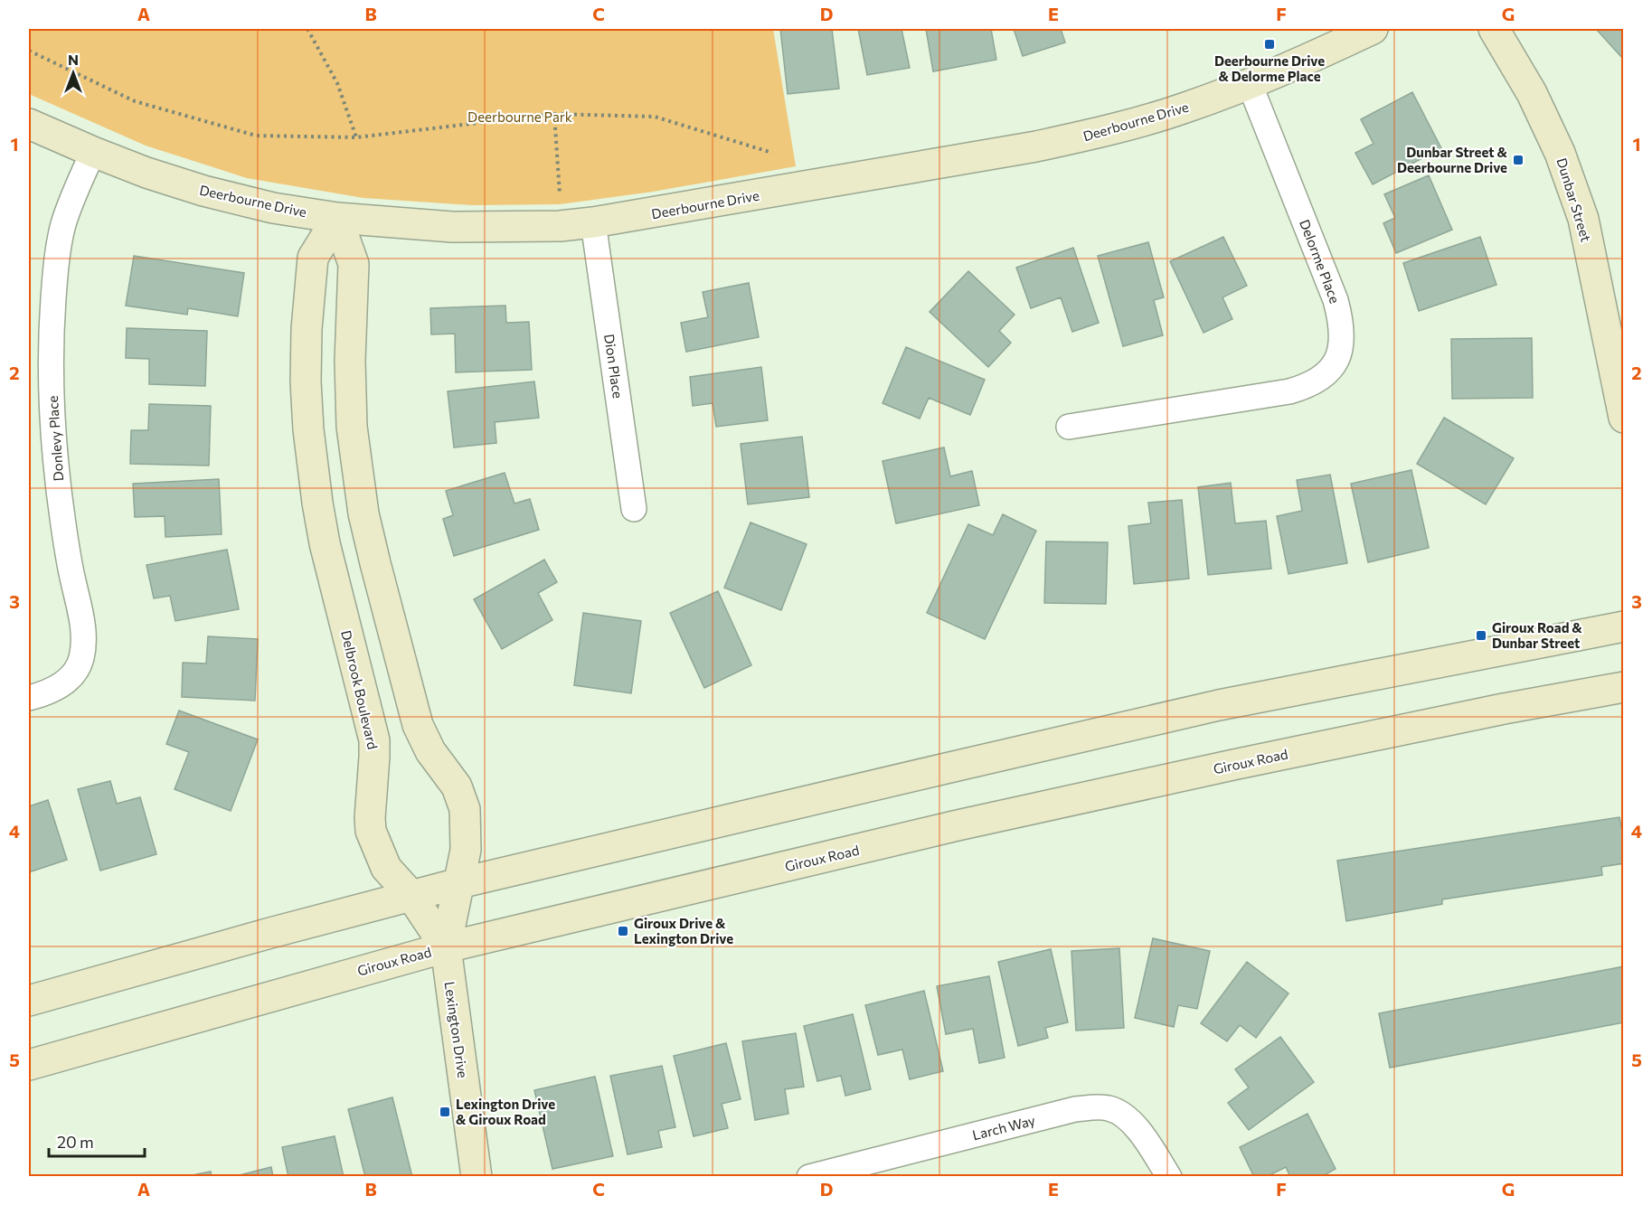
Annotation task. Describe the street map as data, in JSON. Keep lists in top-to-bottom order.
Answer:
{
  "streets": {
    "street": [
      "Deerbourne Drive",
      "Dunbar Street",
      "Delorme Place",
      "Dion Place",
      "Donlevy Place",
      "Delbrook Boulevard",
      "Giroux Road",
      "Lexington Drive",
      "Larch Way"
    ]
  },
  "crossings": [
    ["Deerbourne Drive", "Delorme Place"],
    ["Deerbourne Drive", "Dion Place"],
    ["Deerbourne Drive", "Donlevy Place"],
    ["Deerbourne Drive", "Delbrook Boulevard"],
    ["Delbrook Boulevard", "Giroux Road"],
    ["Delbrook Boulevard", "Lexington Drive"],
    ["Giroux Road", "Lexington Drive"]
  ],
  "parks": ["Deerbourne Park"],
  "places": {
    "transit": [
      "Deerbourne Drive & Delorme Place",
      "Dunbar Street & Deerbourne Drive",
      "Giroux Road & Dunbar Street",
      "Giroux Drive & Lexington Drive",
      "Lexington Drive & Giroux Road"
    ]
  },
  "scale_bar": "20 m",
  "north": "top",
  "grid": {
    "columns": [
      "A",
      "B",
      "C",
      "D",
      "E",
      "F",
      "G"
    ],
    "rows": [
      "1",
      "2",
      "3",
      "4",
      "5"
    ]
  }
}
